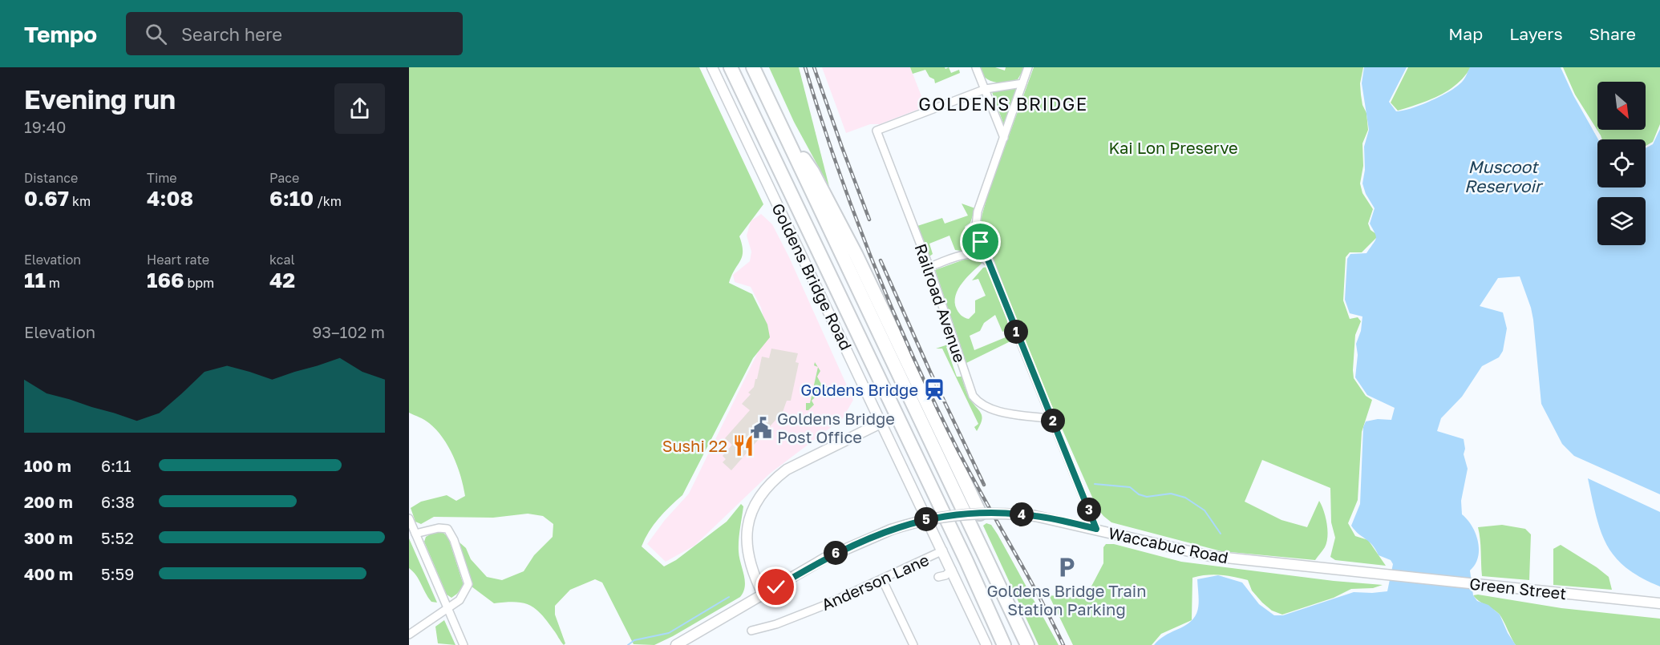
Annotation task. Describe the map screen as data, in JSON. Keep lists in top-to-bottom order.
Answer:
{
  "streets": {
    "main road": ["Goldens Bridge Road", "Waccabuc Road", "Green Street"],
    "street": ["Railroad Avenue", "Anderson Lane"]
  },
  "crossings": [
    ["Goldens Bridge Road", "Anderson Lane"],
    ["Waccabuc Road", "Green Street"]
  ],
  "districts": ["GOLDENS BRIDGE"],
  "water": ["Muscoot Reservoir"],
  "parks": ["Kai Lon Preserve"],
  "places": {
    "station": ["Goldens Bridge"],
    "public building": ["Goldens Bridge Post Office"],
    "restaurant": ["Sushi 22"],
    "parking": ["Goldens Bridge Train Station Parking"]
  },
  "north": "bottom right",
  "page": {
    "header": "Tempo",
    "search": "Search here",
    "nav": ["Map", "Layers", "Share"],
    "heading": ["Evening run", "19:40"],
    "stats": [
      ["Distance", "0.67 km"],
      ["Time", "4:08"],
      ["Pace", "6:10 /km"],
      ["Elevation", "11 m"],
      ["Heart rate", "166 bpm"],
      ["kcal", "42"]
    ],
    "chart": ["Elevation", "93–102 m"],
    "pins": [
      "1",
      "2",
      "3",
      "4",
      "5",
      "6"
    ],
    "list": [
      {
        "name": "100 m",
        "note": "6:11"
      },
      {
        "name": "200 m",
        "note": "6:38"
      },
      {
        "name": "300 m",
        "note": "5:52"
      },
      {
        "name": "400 m",
        "note": "5:59"
      }
    ]
  }
}
